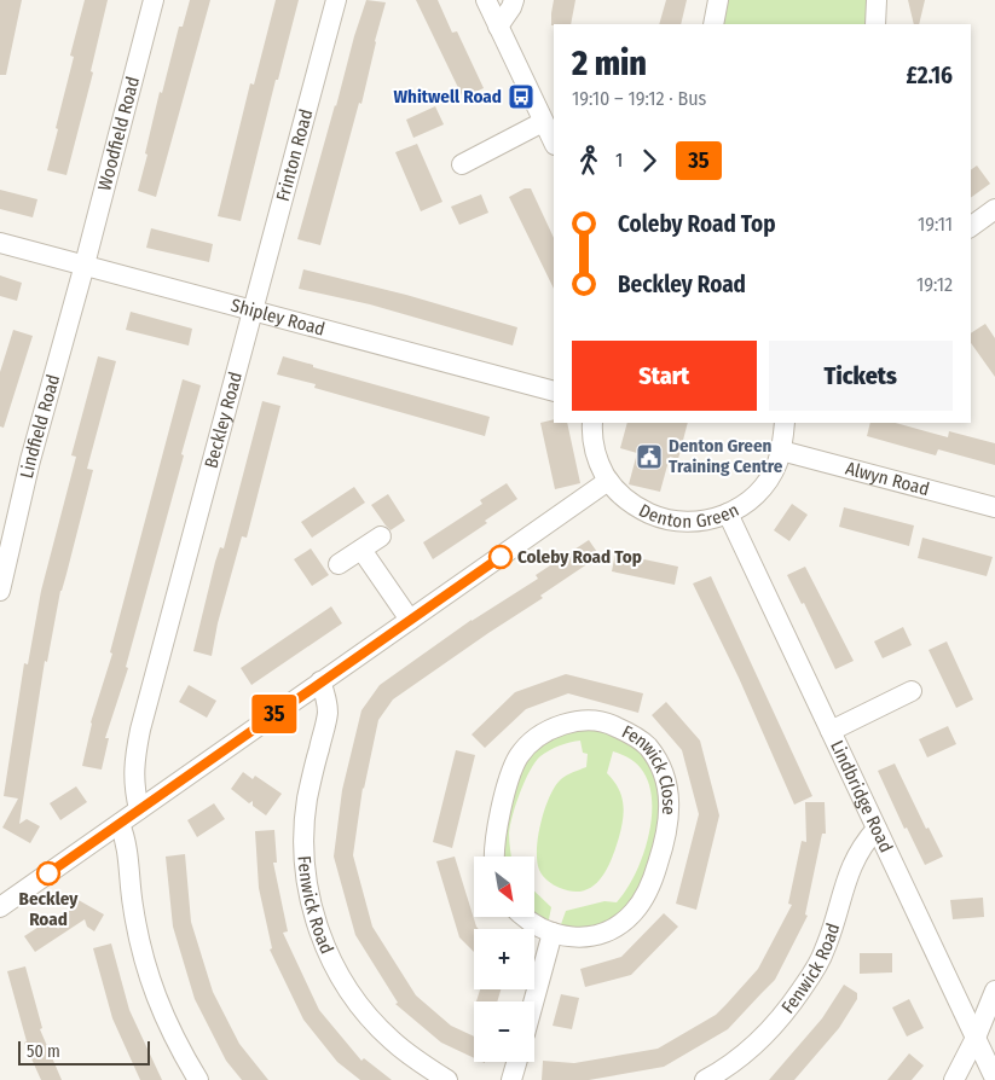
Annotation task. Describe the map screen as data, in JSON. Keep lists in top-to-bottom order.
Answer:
{
  "streets": {
    "street": [
      "Woodfield Road",
      "Frinton Road",
      "Shipley Road",
      "Beckley Road",
      "Lindfield Road",
      "Alwyn Road",
      "Denton Green",
      "Fenwick Close",
      "Lindbridge Road",
      "Fenwick Road"
    ]
  },
  "crossings": [
    ["Woodfield Road", "Shipley Road"],
    ["Woodfield Road", "Lindfield Road"],
    ["Frinton Road", "Shipley Road"],
    ["Frinton Road", "Beckley Road"],
    ["Shipley Road", "Beckley Road"],
    ["Shipley Road", "Lindfield Road"],
    ["Alwyn Road", "Denton Green"],
    ["Denton Green", "Lindbridge Road"],
    ["Lindbridge Road", "Fenwick Road"]
  ],
  "places": {
    "bus stop": ["Whitwell Road"],
    "public building": ["Denton Green Training Centre"],
    "other": ["Coleby Road Top", "Beckley Road"]
  },
  "lines": ["bus line 35"],
  "scale_bar": "50 m",
  "north": "bottom right",
  "page": {
    "on_map": "35",
    "heading": ["2 min", "19:10 – 19:12 · Bus", "£2.16"],
    "legs": ["1", "35"],
    "list": [
      {
        "name": "Coleby Road Top",
        "value": "19:11"
      },
      {
        "name": "Beckley Road",
        "value": "19:12"
      }
    ],
    "buttons": ["Start", "Tickets"],
    "map_buttons": ["+", "−"],
    "scale": "50 m"
  }
}
